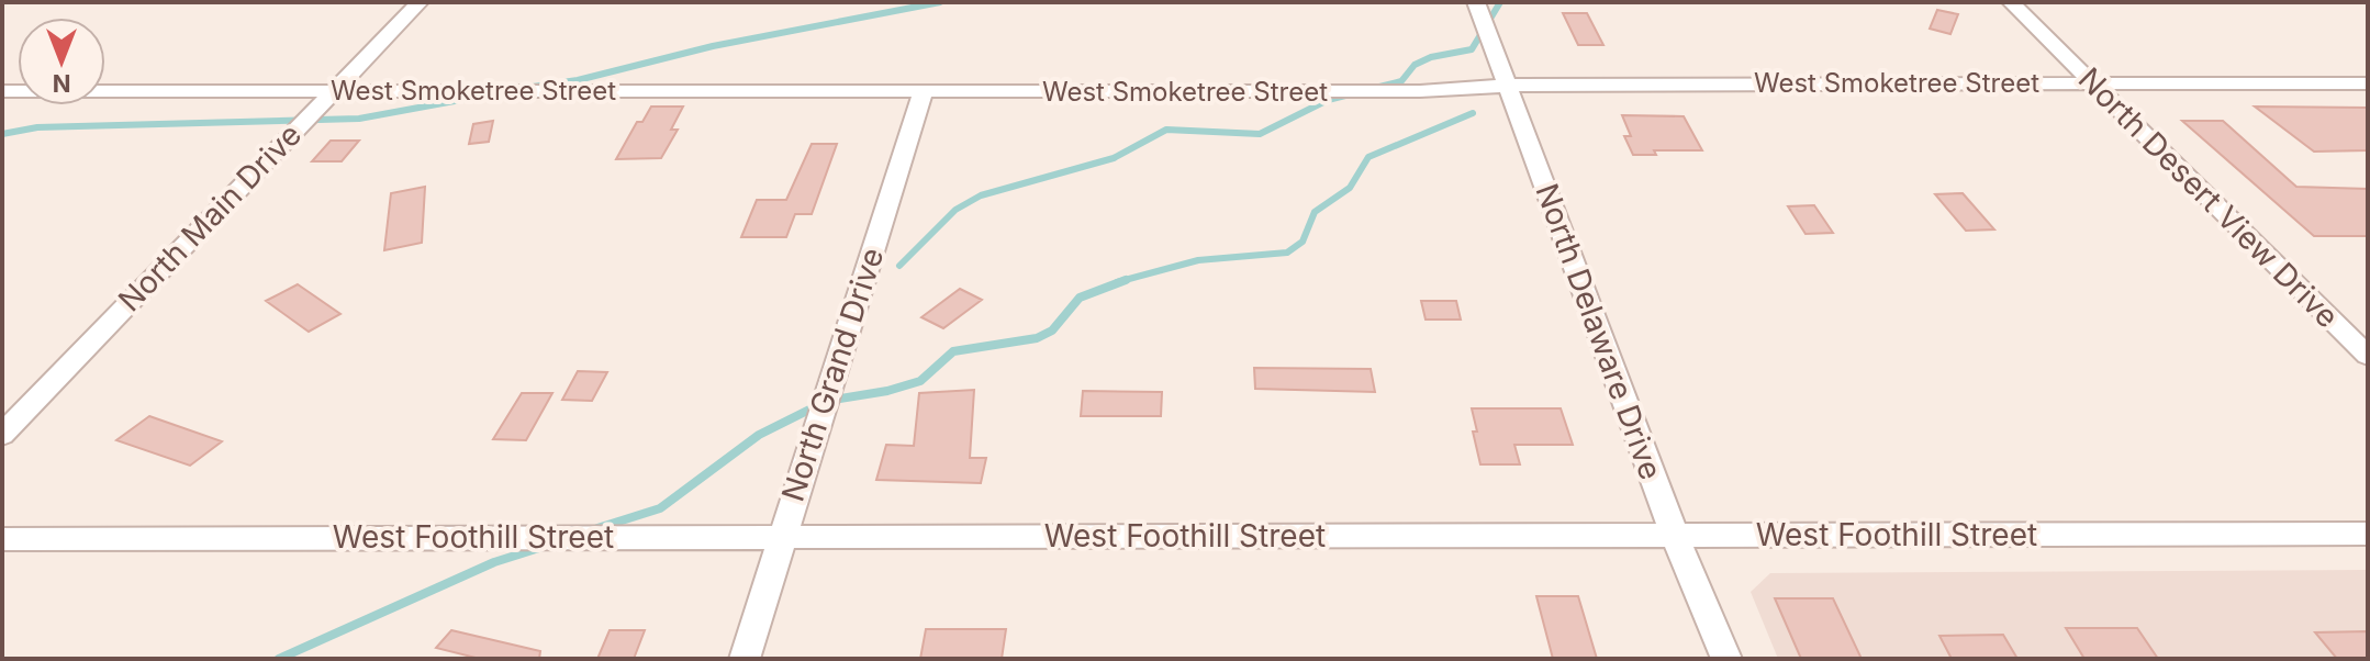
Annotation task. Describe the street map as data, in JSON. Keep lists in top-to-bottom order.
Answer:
{
  "streets": {
    "street": [
      "West Smoketree Street",
      "North Desert View Drive",
      "North Main Drive",
      "North Delaware Drive",
      "North Grand Drive",
      "West Foothill Street"
    ]
  },
  "crossings": [
    ["West Smoketree Street", "North Desert View Drive"],
    ["West Smoketree Street", "North Main Drive"],
    ["West Smoketree Street", "North Delaware Drive"],
    ["West Smoketree Street", "North Grand Drive"],
    ["North Delaware Drive", "West Foothill Street"],
    ["North Grand Drive", "West Foothill Street"]
  ],
  "north": "bottom"
}
